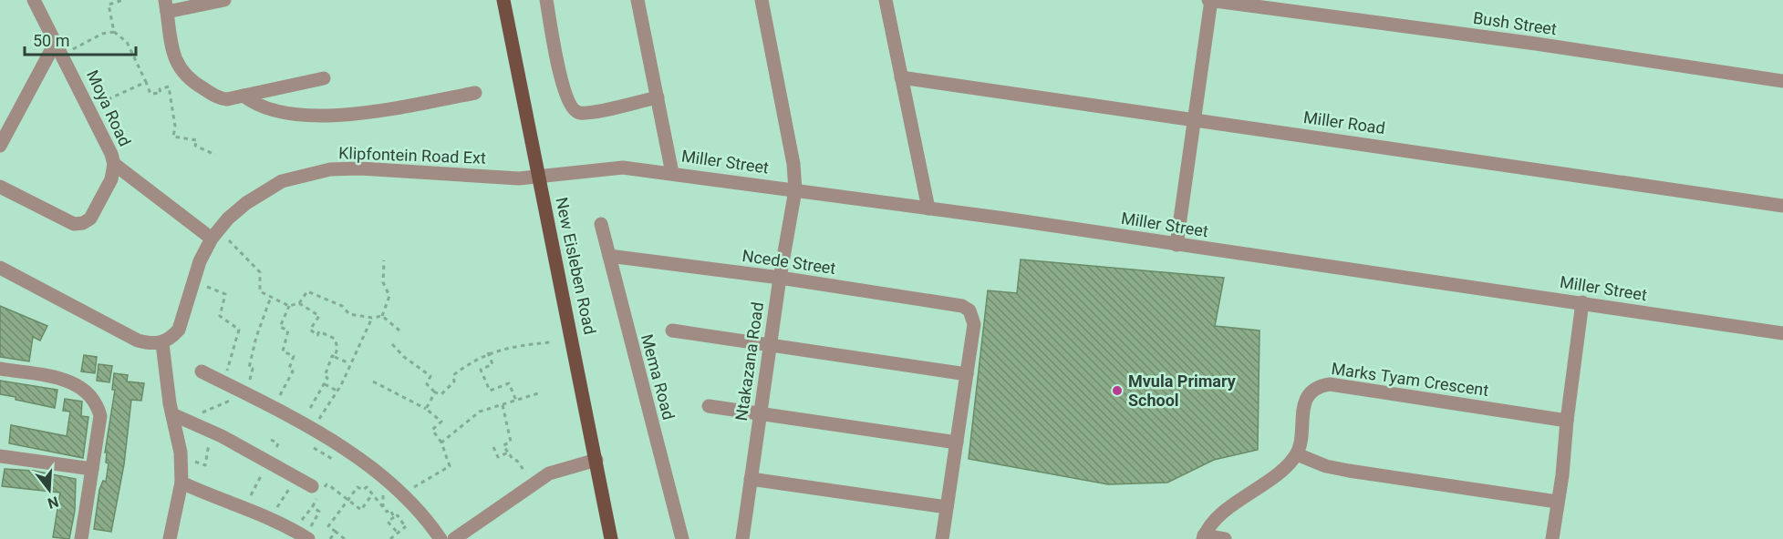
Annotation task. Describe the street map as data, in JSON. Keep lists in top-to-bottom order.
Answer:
{
  "streets": {
    "main road": ["New Eisleben Road"],
    "street": [
      "Bush Street",
      "Moya Road",
      "Miller Road",
      "Klipfontein Road Ext",
      "Miller Street",
      "Ncede Street",
      "Ntakazana Road",
      "Mema Road",
      "Marks Tyam Crescent"
    ]
  },
  "crossings": [
    ["Klipfontein Road Ext", "Miller Street"],
    ["Klipfontein Road Ext", "New Eisleben Road"],
    ["Miller Street", "New Eisleben Road"],
    ["Miller Street", "Ntakazana Road"],
    ["Ncede Street", "Ntakazana Road"],
    ["Ncede Street", "Mema Road"]
  ],
  "places": ["Mvula Primary School"],
  "scale_bar": "50 m",
  "north": "bottom"
}
